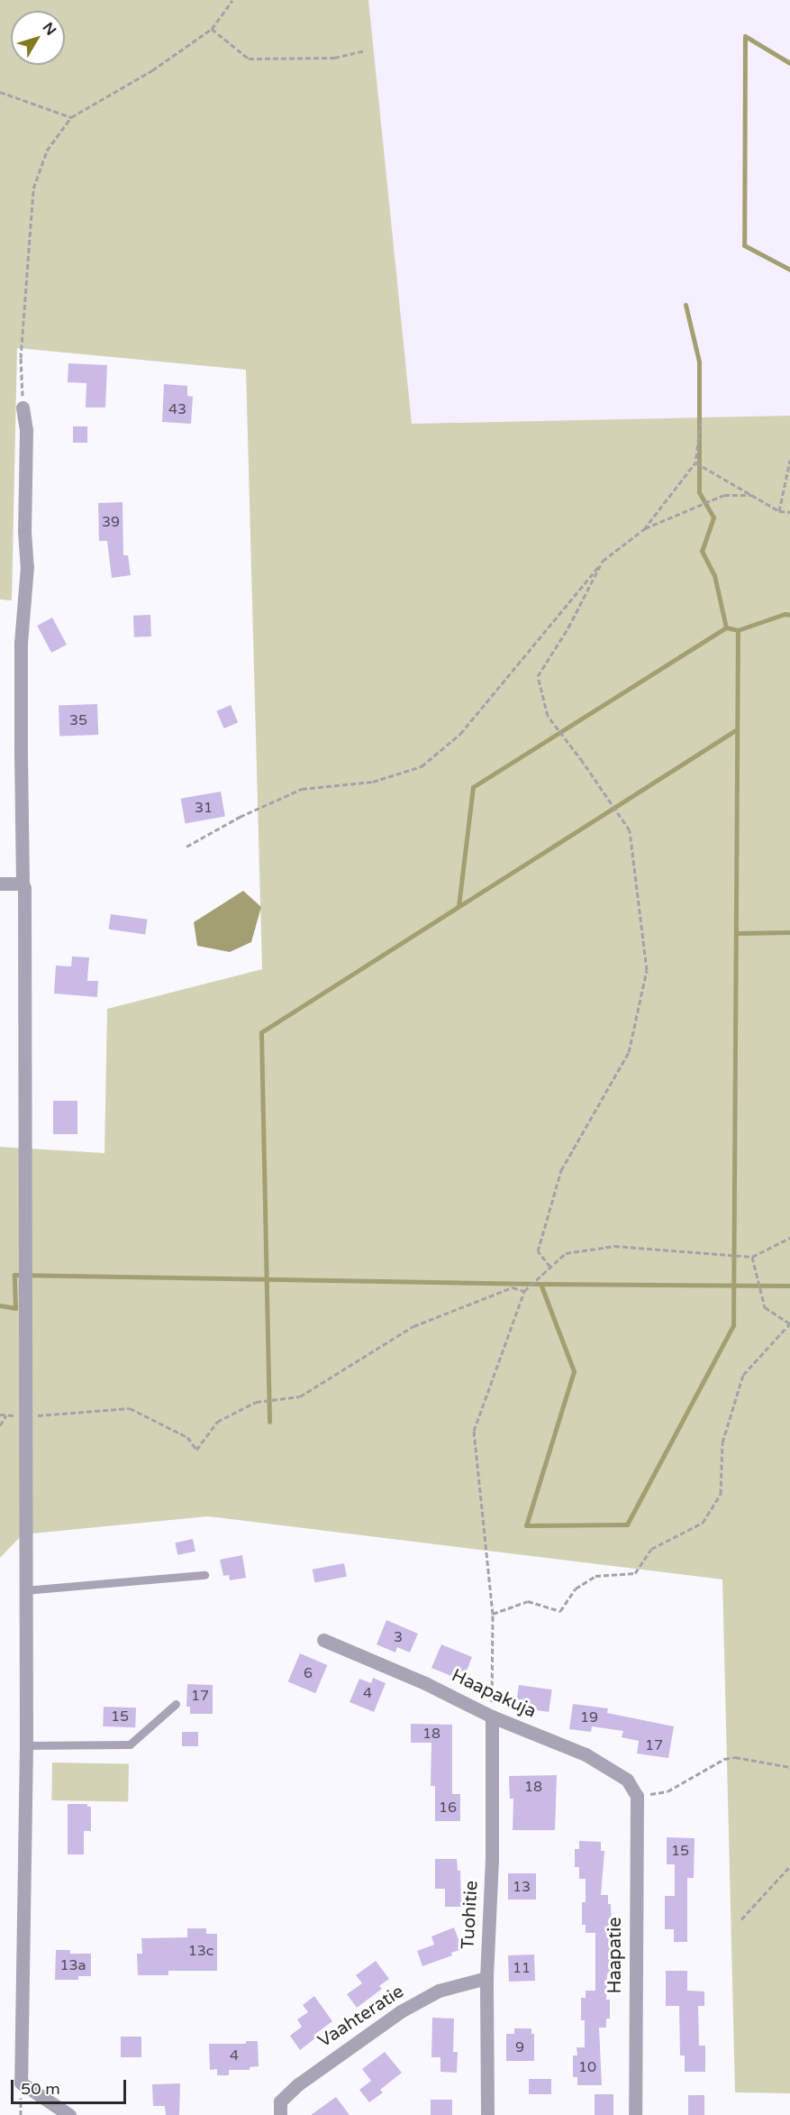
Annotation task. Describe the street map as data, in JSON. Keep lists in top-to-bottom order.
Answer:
{
  "streets": {
    "street": [
      "Haapakuja",
      "Tuohitie",
      "Haapatie",
      "Vaahteratie"
    ]
  },
  "crossings": [
    ["Haapakuja", "Tuohitie"],
    ["Haapakuja", "Haapatie"],
    ["Tuohitie", "Vaahteratie"]
  ],
  "house_numbers": [
    "43",
    "39",
    "35",
    "31",
    "3",
    "6",
    "4",
    "17",
    "15",
    "19",
    "18",
    "17",
    "18",
    "16",
    "15",
    "13",
    "13c",
    "13a",
    "11",
    "9",
    "4",
    "10"
  ],
  "scale_bar": "50 m",
  "north": "top right"
}
